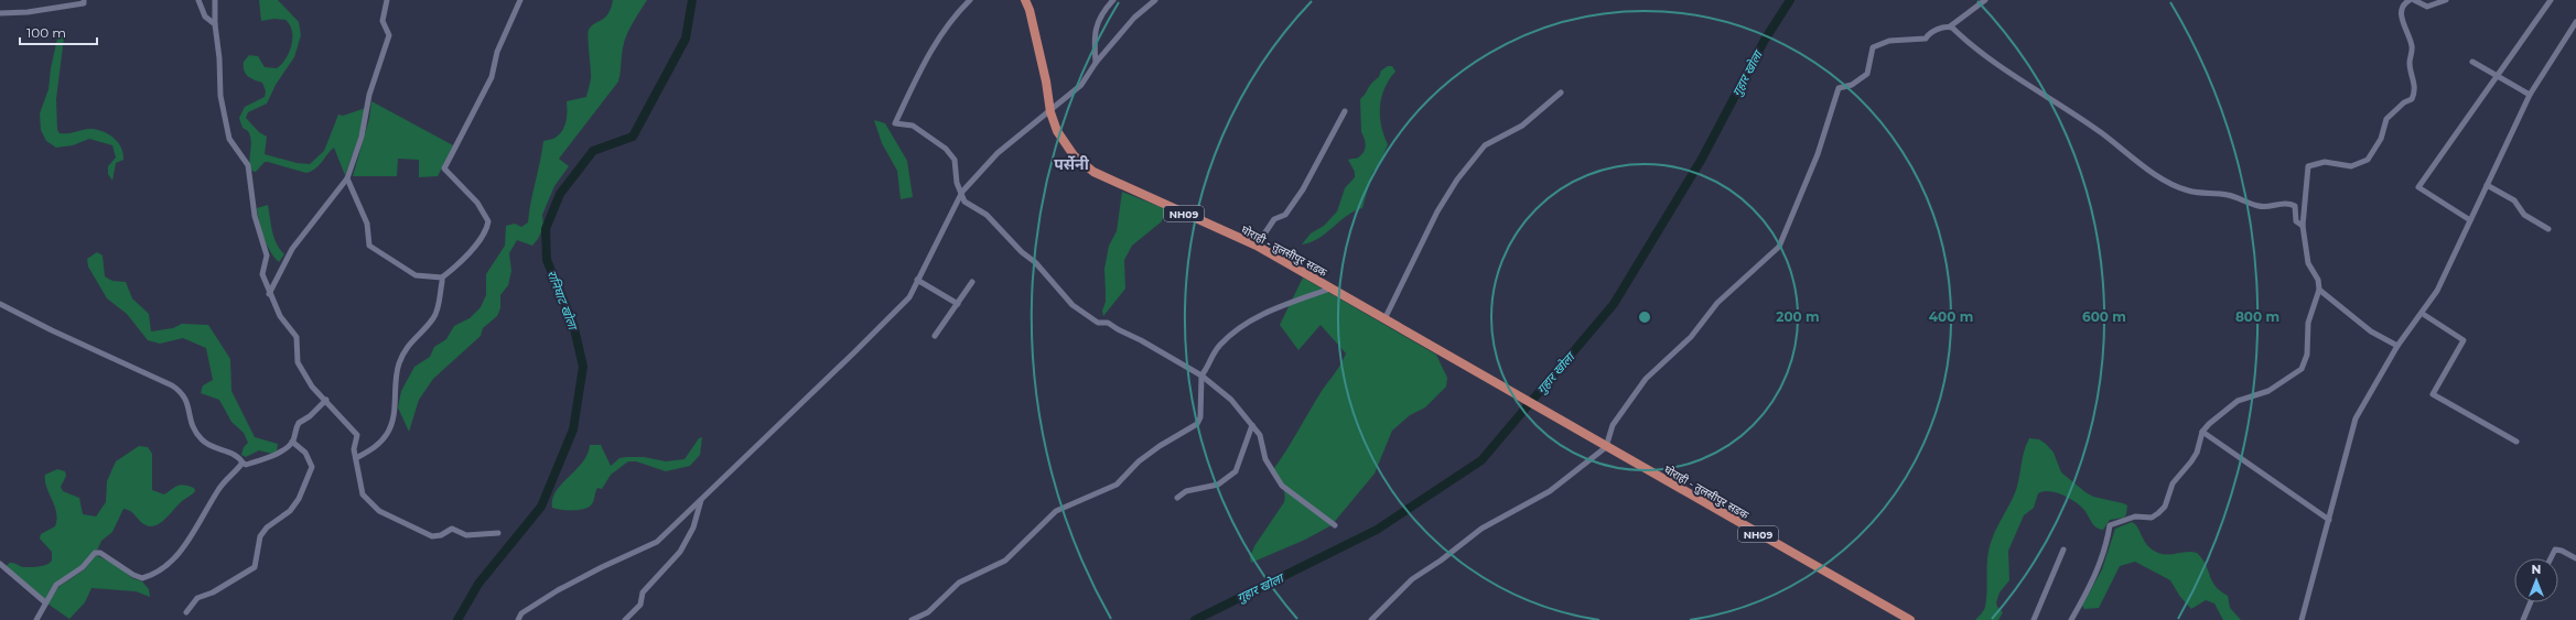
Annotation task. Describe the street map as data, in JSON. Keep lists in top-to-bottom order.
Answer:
{
  "streets": {
    "main road": ["NH09", "घोराही - तुलसीपुर सडक"]
  },
  "districts": ["पर्सेनी"],
  "water": ["गुहार खोला", "रानिघाट खोला"],
  "scale_bar": "100 m",
  "north": "top",
  "rings": [
    "200 m",
    "400 m",
    "600 m",
    "800 m"
  ]
}
